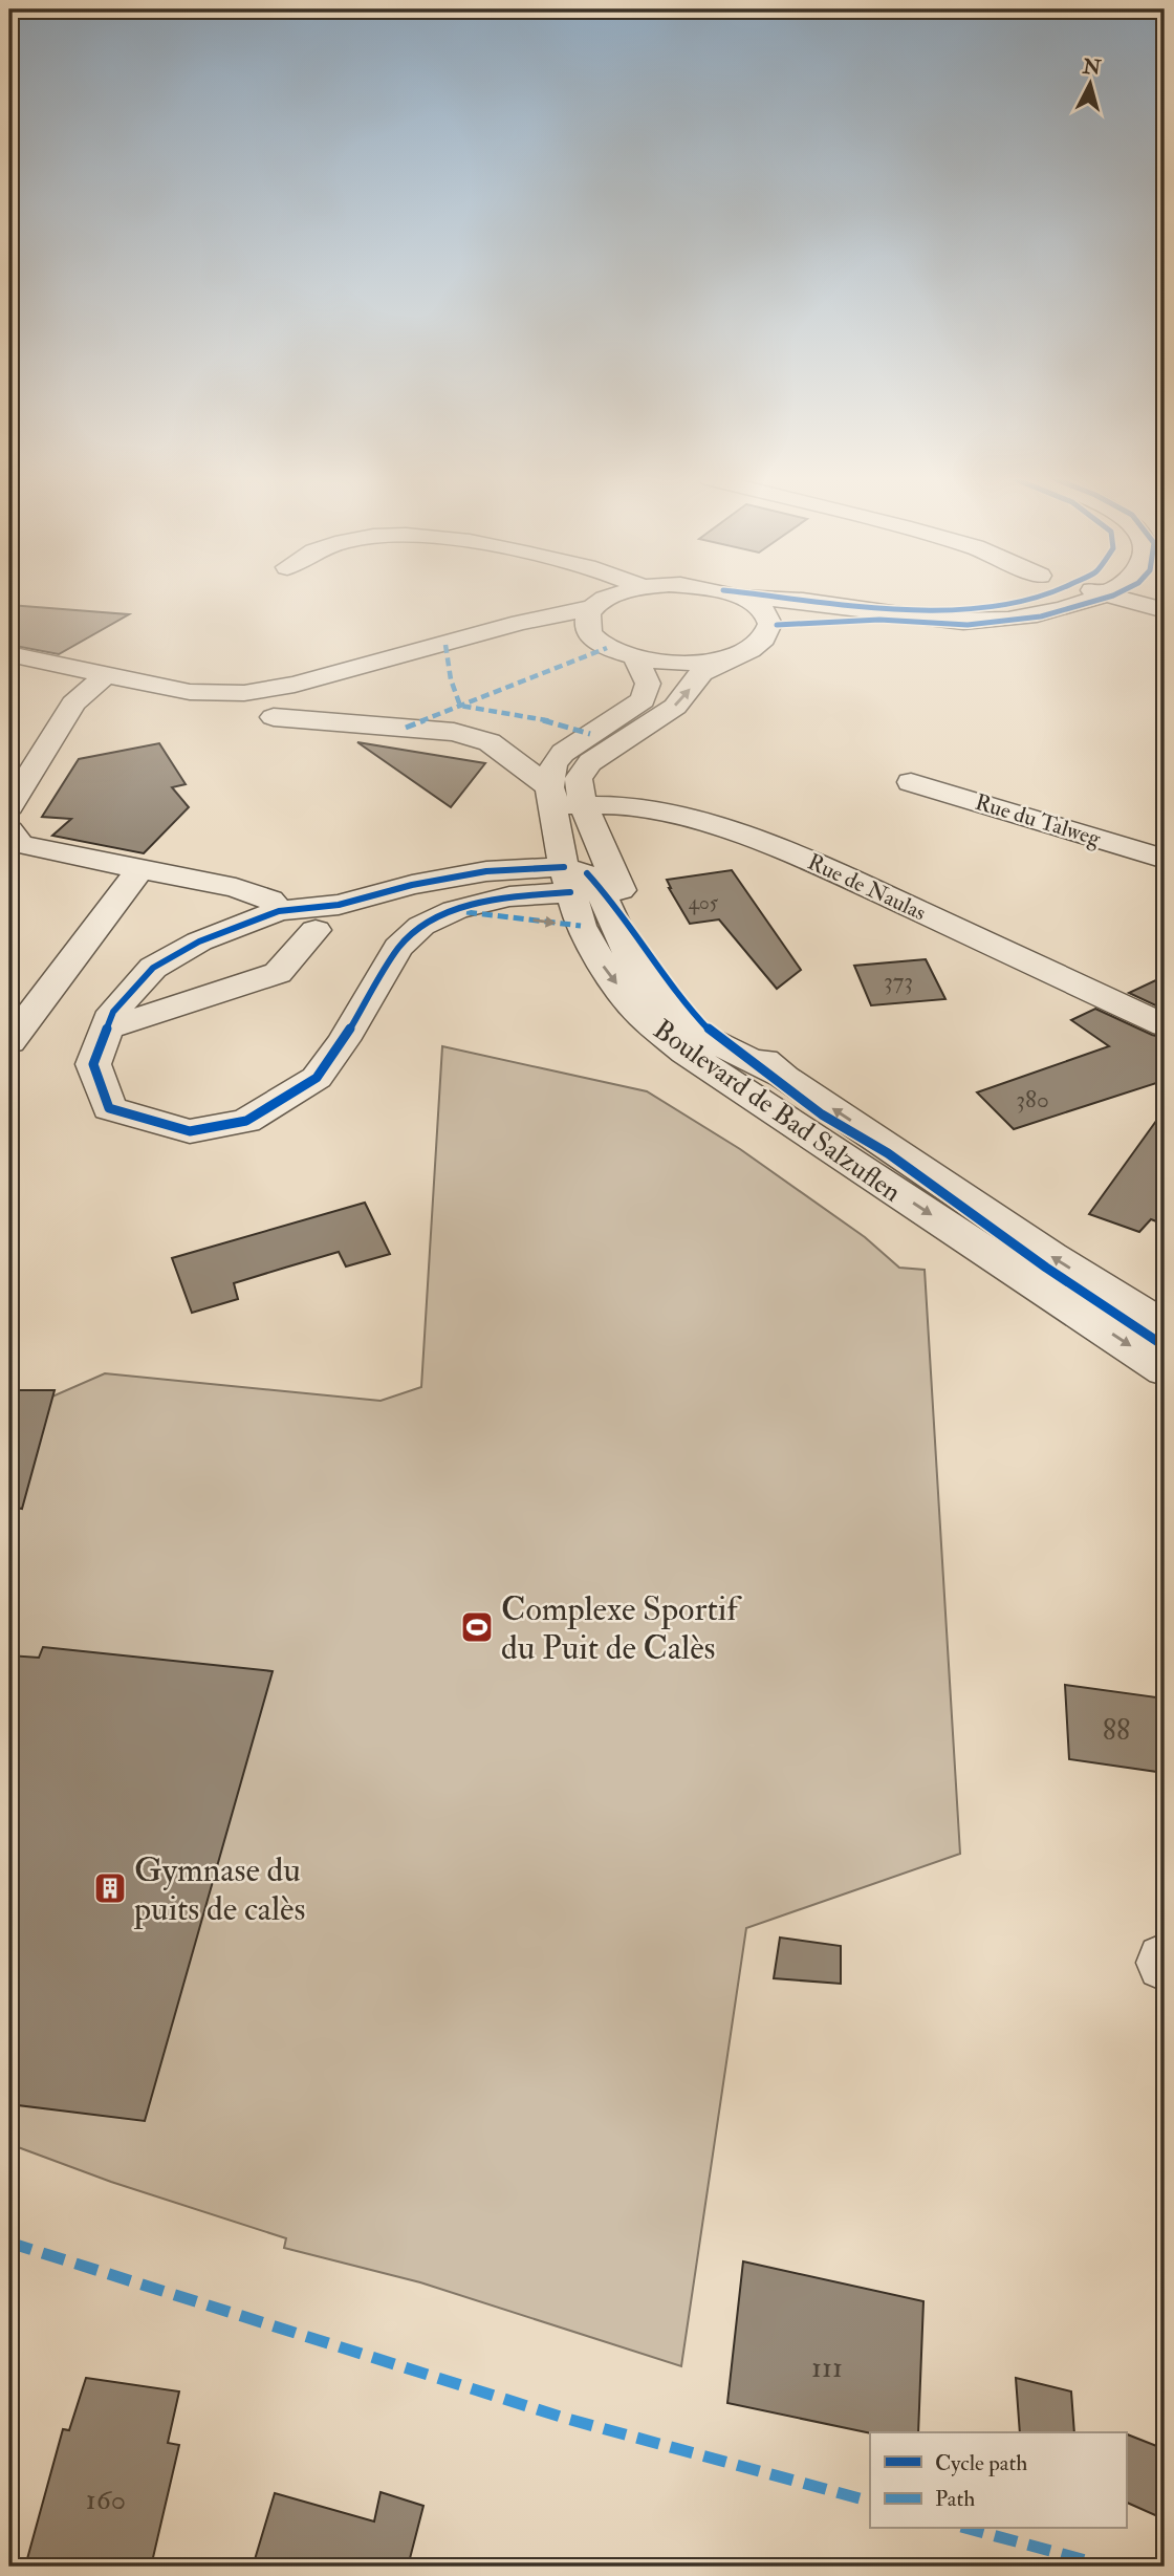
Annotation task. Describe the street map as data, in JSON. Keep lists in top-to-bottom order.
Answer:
{
  "streets": {
    "street": ["Rue du Talweg", "Rue de Naulas", "Boulevard de Bad Salzuflen"]
  },
  "crossings": [
    ["Rue de Naulas", "Boulevard de Bad Salzuflen"]
  ],
  "places": {
    "sports": ["Complexe Sportif du Puit de Calès"],
    "building": ["Gymnase du puits de calès"]
  },
  "house_numbers": [
    "405",
    "373",
    "380",
    "88",
    "111",
    "160"
  ],
  "legend": ["Cycle path", "Path"],
  "north": "top"
}
